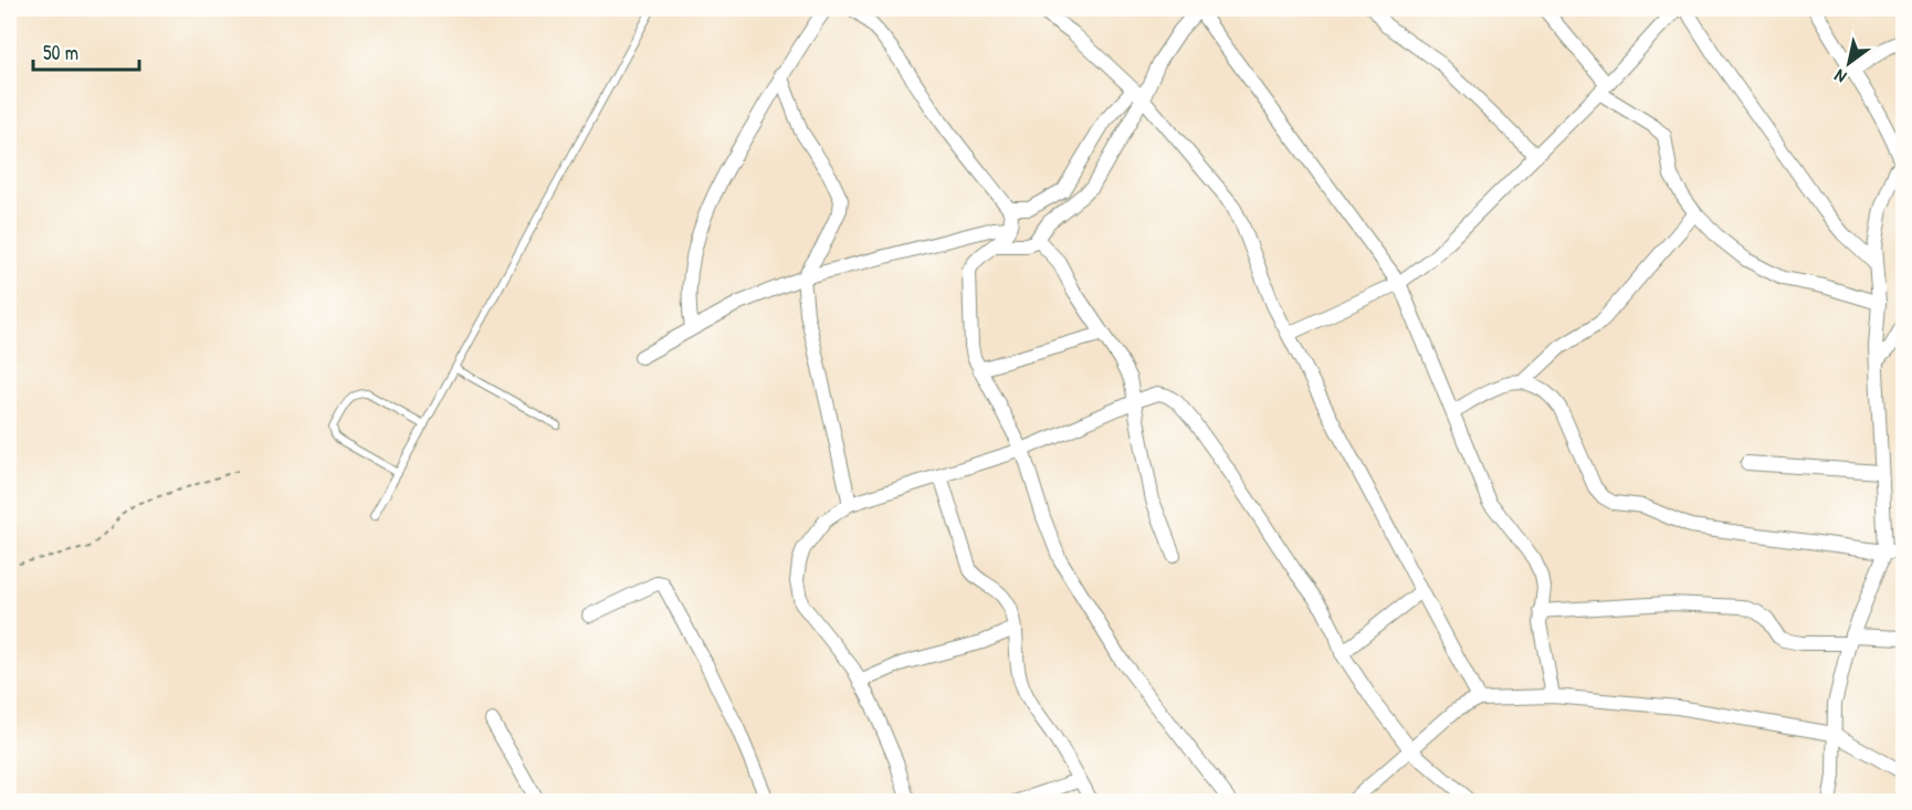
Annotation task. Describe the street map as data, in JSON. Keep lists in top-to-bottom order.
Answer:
{
  "scale_bar": "50 m",
  "north": "bottom left"
}
